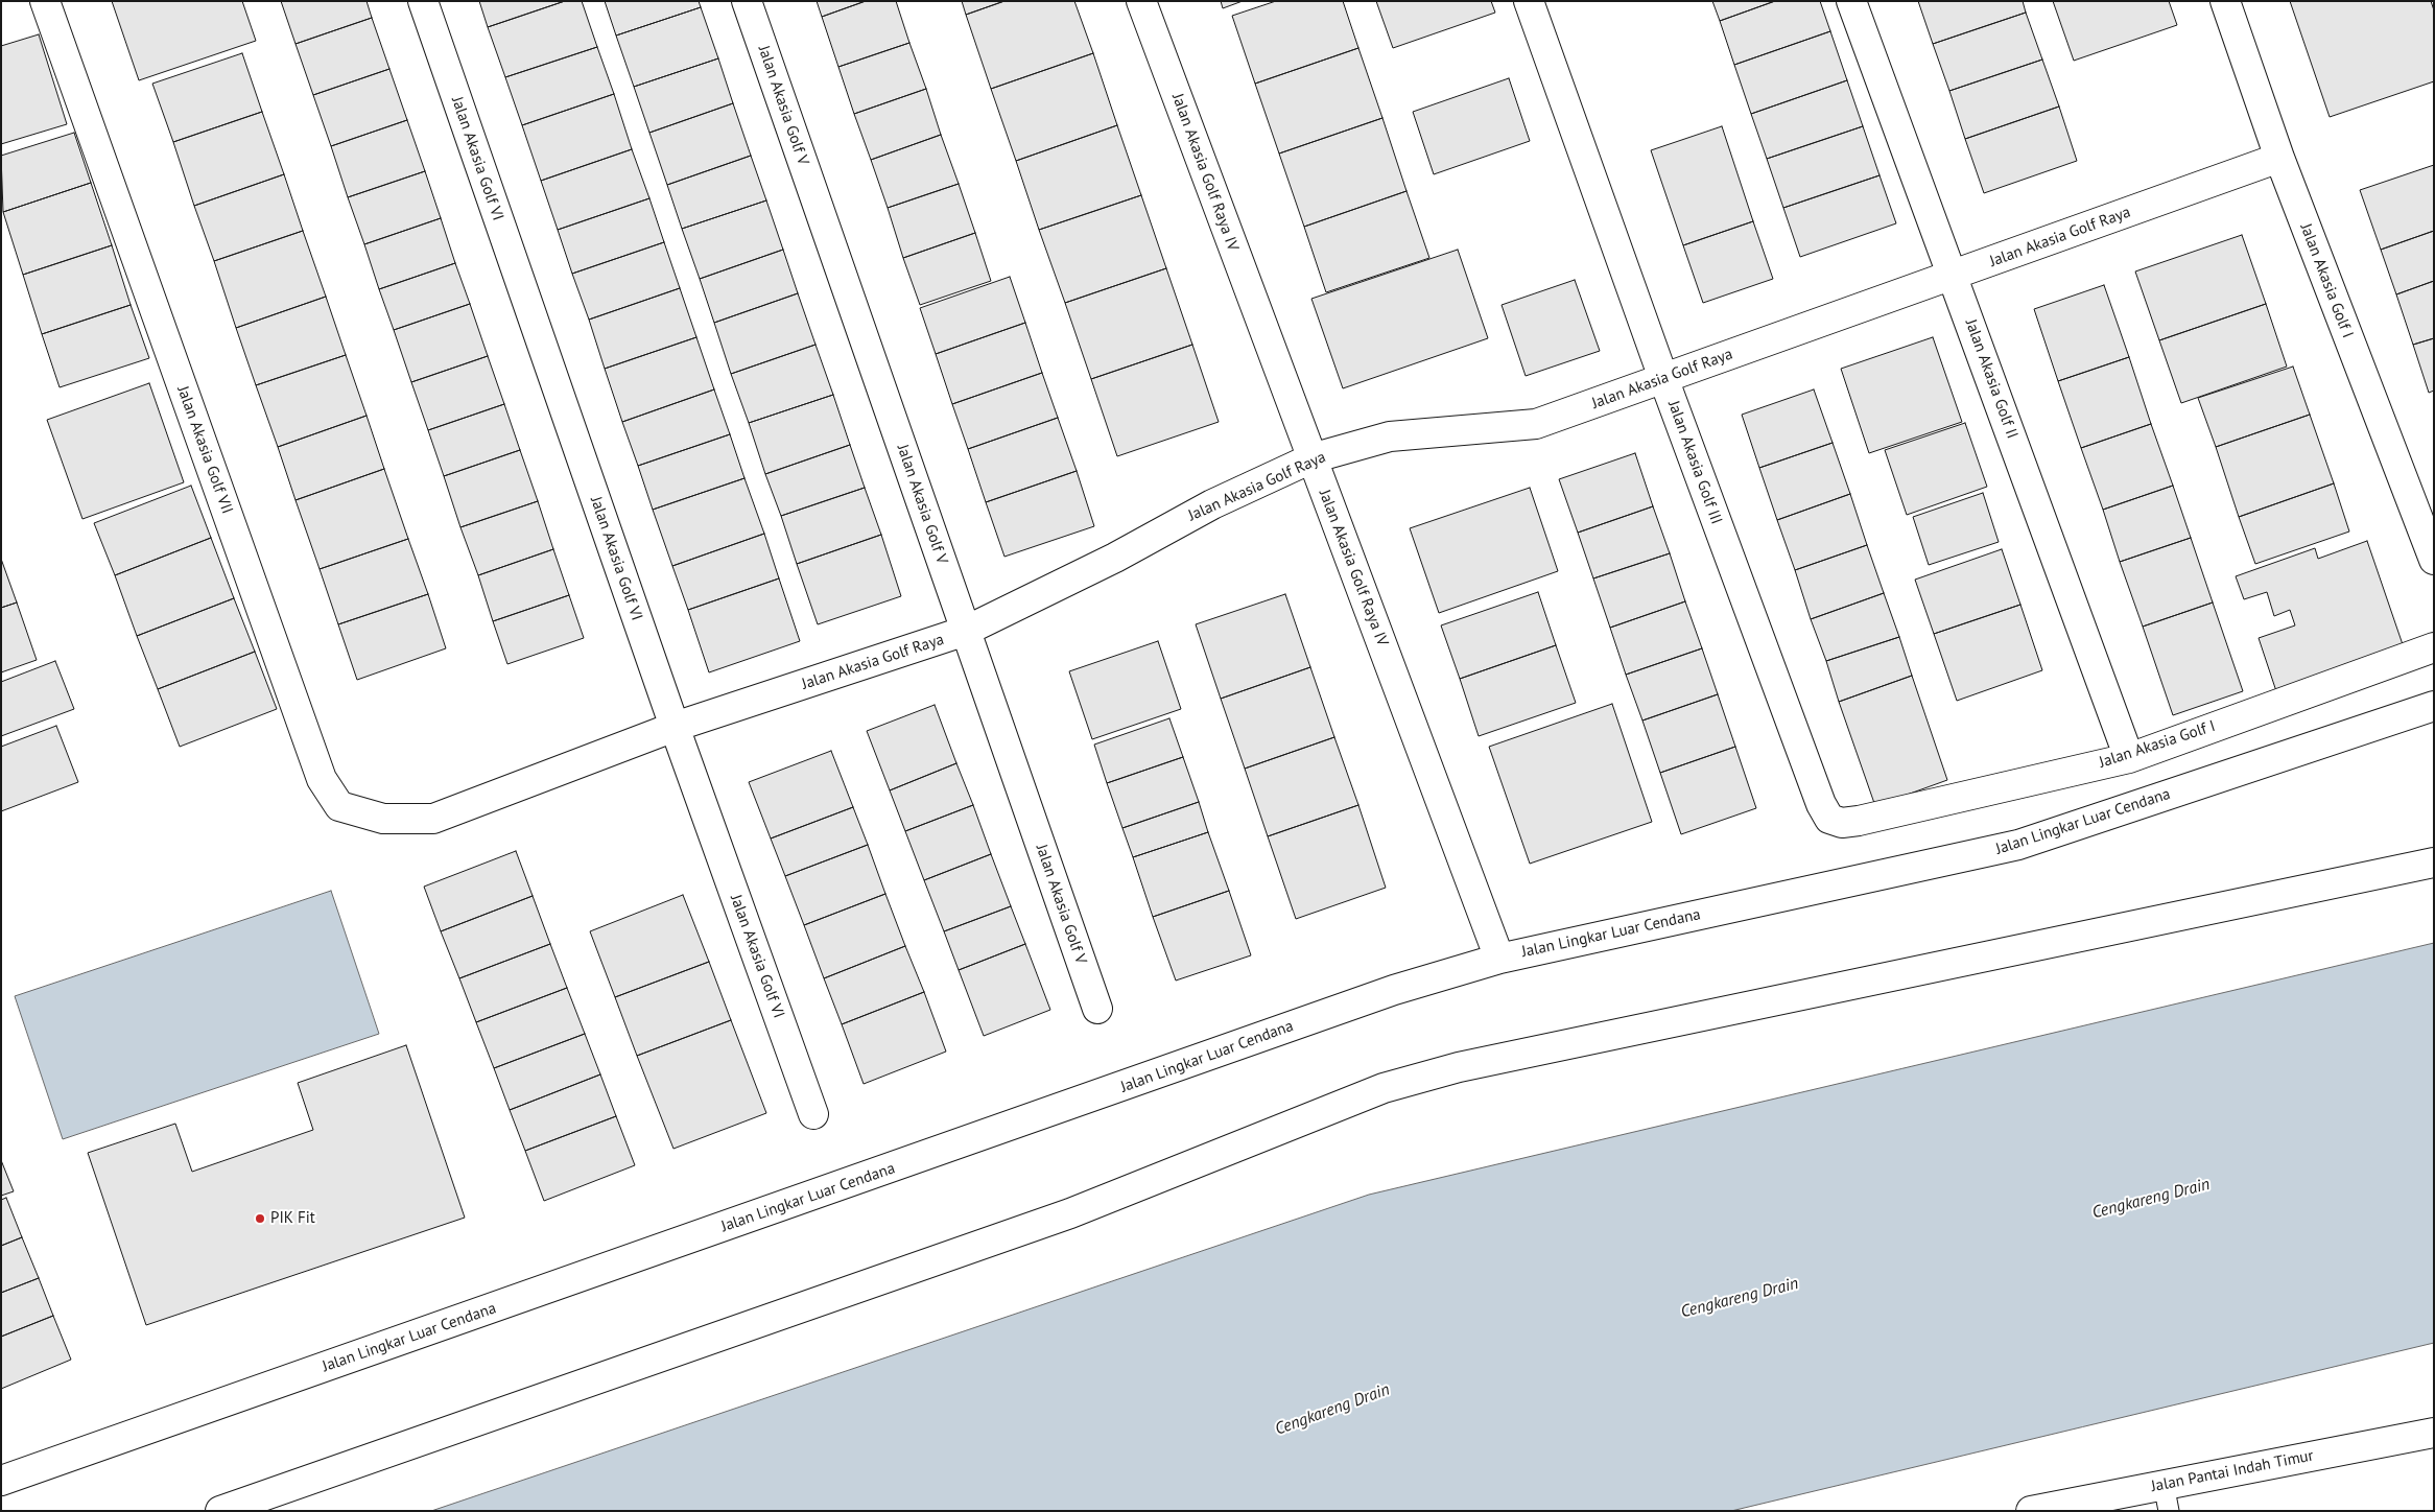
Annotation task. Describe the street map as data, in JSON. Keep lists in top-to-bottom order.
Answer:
{
  "streets": {
    "street": [
      "Jalan Akasia Golf V",
      "Jalan Akasia Golf VI",
      "Jalan Akasia Golf Raya IV",
      "Jalan Akasia Golf Raya",
      "Jalan Akasia Golf I",
      "Jalan Akasia Golf II",
      "Jalan Akasia Golf VII",
      "Jalan Akasia Golf III",
      "Jalan Lingkar Luar Cendana",
      "Jalan Pantai Indah Timur"
    ]
  },
  "crossings": [
    ["Jalan Akasia Golf V", "Jalan Akasia Golf Raya"],
    ["Jalan Akasia Golf VI", "Jalan Akasia Golf Raya"],
    ["Jalan Akasia Golf Raya IV", "Jalan Akasia Golf Raya"],
    ["Jalan Akasia Golf Raya IV", "Jalan Lingkar Luar Cendana"],
    ["Jalan Akasia Golf Raya", "Jalan Akasia Golf I"],
    ["Jalan Akasia Golf Raya", "Jalan Akasia Golf II"],
    ["Jalan Akasia Golf Raya", "Jalan Akasia Golf VII"],
    ["Jalan Akasia Golf Raya", "Jalan Akasia Golf III"],
    ["Jalan Akasia Golf I", "Jalan Akasia Golf II"],
    ["Jalan Akasia Golf I", "Jalan Akasia Golf III"]
  ],
  "water": ["Cengkareng Drain"],
  "places": ["PIK Fit"]
}
